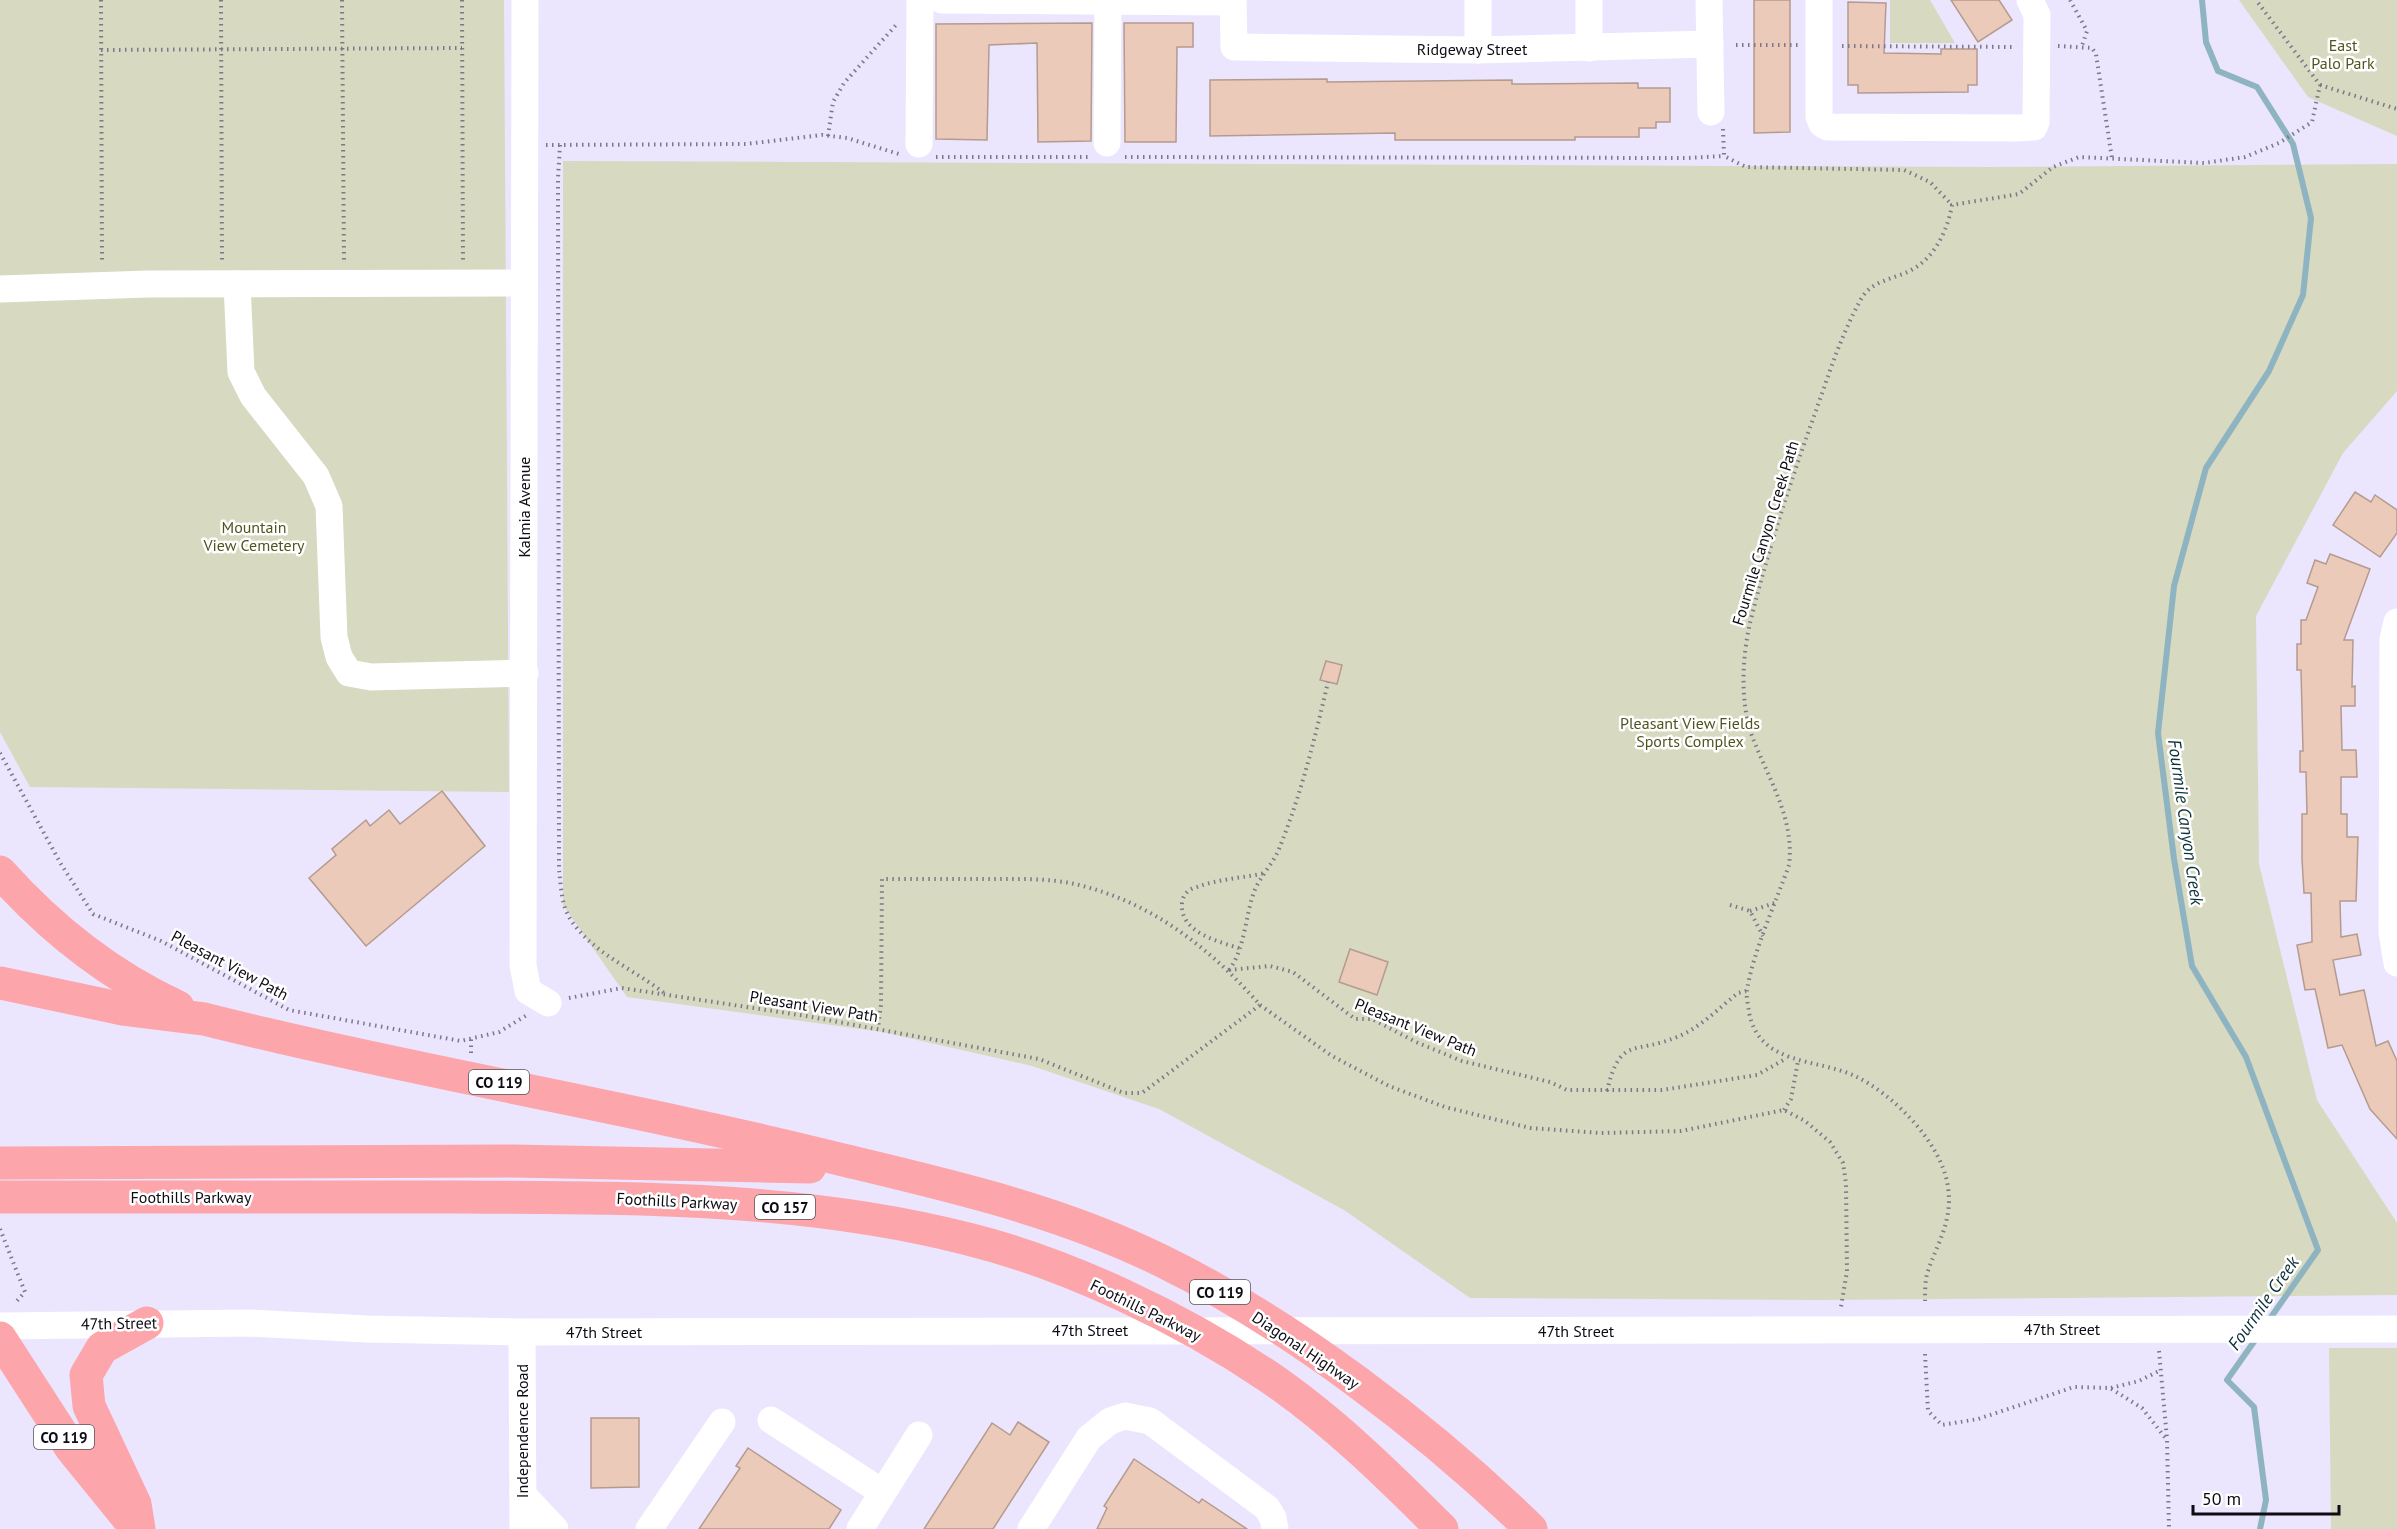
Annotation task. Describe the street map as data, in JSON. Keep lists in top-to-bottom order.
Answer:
{
  "streets": {
    "highway": [
      "CO 119",
      "Foothills Parkway",
      "CO 157",
      "Diagonal Highway"
    ],
    "street": [
      "Ridgeway Street",
      "Kalmia Avenue",
      "47th Street",
      "Independence Road"
    ],
    "path": ["Fourmile Canyon Creek Path", "Pleasant View Path"]
  },
  "crossings": [
    ["Kalmia Avenue", "Pleasant View Path"],
    ["Fourmile Canyon Creek Path", "Pleasant View Path"],
    ["CO 119", "Diagonal Highway"],
    ["47th Street", "Independence Road"]
  ],
  "water": ["Fourmile Canyon Creek", "Fourmile Creek"],
  "parks": ["East Palo Park", "Mountain View Cemetery", "Pleasant View Fields Sports Complex"],
  "scale_bar": "50 m"
}
